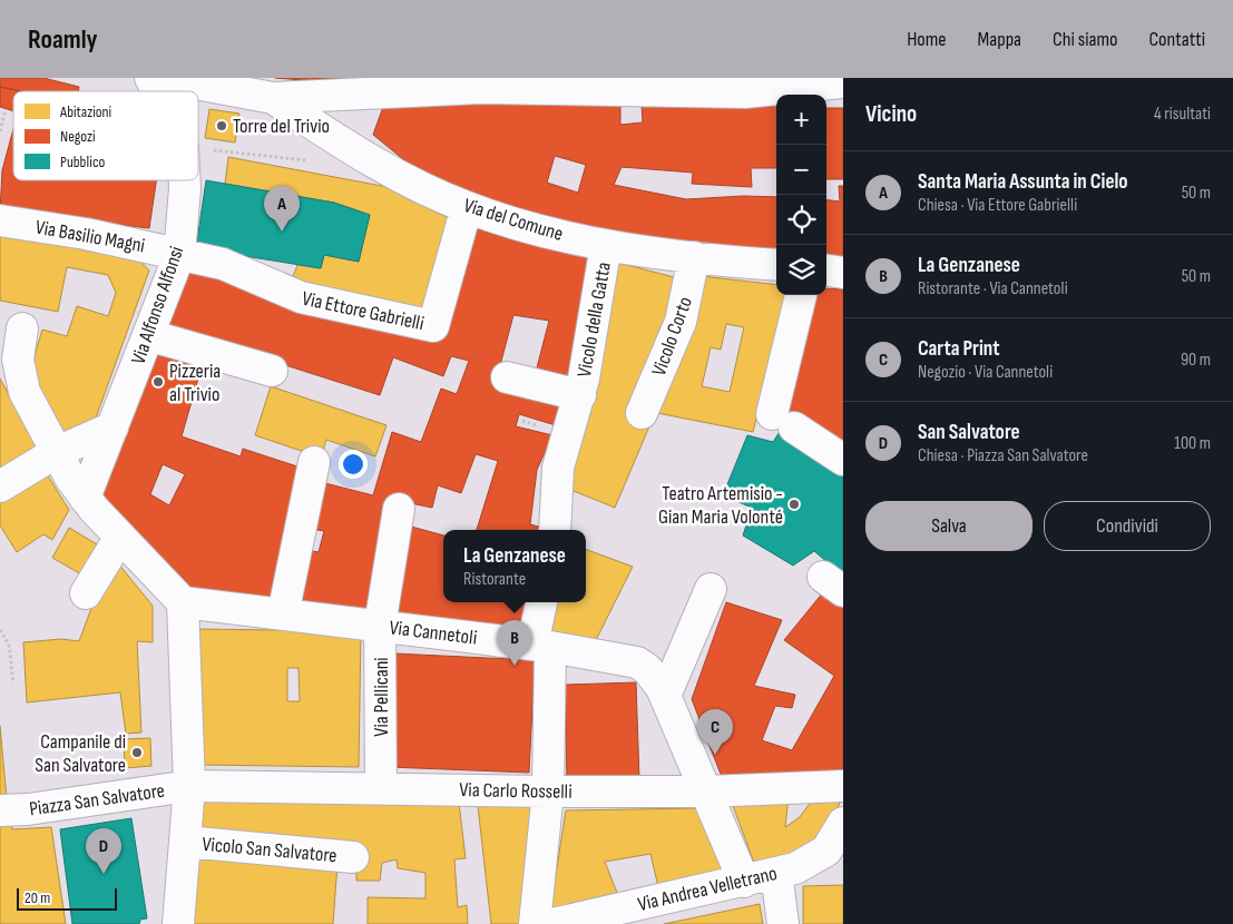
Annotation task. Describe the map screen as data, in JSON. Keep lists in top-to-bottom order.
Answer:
{
  "streets": {
    "street": [
      "Via del Comune",
      "Via Basilio Magni",
      "Via Alfonso Alfonsi",
      "Via Ettore Gabrielli",
      "Vicolo della Gatta",
      "Vicolo Corto",
      "Via Cannetoli",
      "Via Pellicani",
      "Via Carlo Rosselli",
      "Piazza San Salvatore",
      "Vicolo San Salvatore",
      "Via Andrea Velletrano"
    ]
  },
  "crossings": [
    ["Via del Comune", "Via Ettore Gabrielli"],
    ["Via del Comune", "Vicolo della Gatta"],
    ["Via del Comune", "Vicolo Corto"],
    ["Via Basilio Magni", "Via Alfonso Alfonsi"],
    ["Via Basilio Magni", "Via Ettore Gabrielli"],
    ["Via Alfonso Alfonsi", "Via Ettore Gabrielli"],
    ["Via Cannetoli", "Via Pellicani"],
    ["Via Cannetoli", "Via Carlo Rosselli"],
    ["Via Cannetoli", "Via Andrea Velletrano"],
    ["Via Pellicani", "Via Carlo Rosselli"],
    ["Via Carlo Rosselli", "Piazza San Salvatore"]
  ],
  "places": [
    "Torre del Trivio",
    "Pizzeria al Trivio",
    "Teatro Artemisio - Gian Maria Volonté",
    "Campanile di San Salvatore"
  ],
  "legend": ["Abitazioni", "Negozi", "Pubblico"],
  "scale_bar": "20 m",
  "page": {
    "header": "Roamly",
    "nav": [
      "Home",
      "Mappa",
      "Chi siamo",
      "Contatti"
    ],
    "heading": ["Vicino", "4 risultati"],
    "map_buttons": ["+", "−"],
    "list": [
      {
        "mark": "A",
        "name": "Santa Maria Assunta in Cielo",
        "note": "Chiesa · Via Ettore Gabrielli",
        "value": "50 m"
      },
      {
        "mark": "B",
        "name": "La Genzanese",
        "note": "Ristorante · Via Cannetoli",
        "value": "50 m"
      },
      {
        "mark": "C",
        "name": "Carta Print",
        "note": "Negozio · Via Cannetoli",
        "value": "90 m"
      },
      {
        "mark": "D",
        "name": "San Salvatore",
        "note": "Chiesa · Piazza San Salvatore",
        "value": "100 m"
      }
    ],
    "pins": [
      "A",
      "B",
      "C",
      "D"
    ],
    "buttons": ["Salva", "Condividi"],
    "popup": ["La Genzanese", "Ristorante"],
    "scale": "20 m"
  }
}
